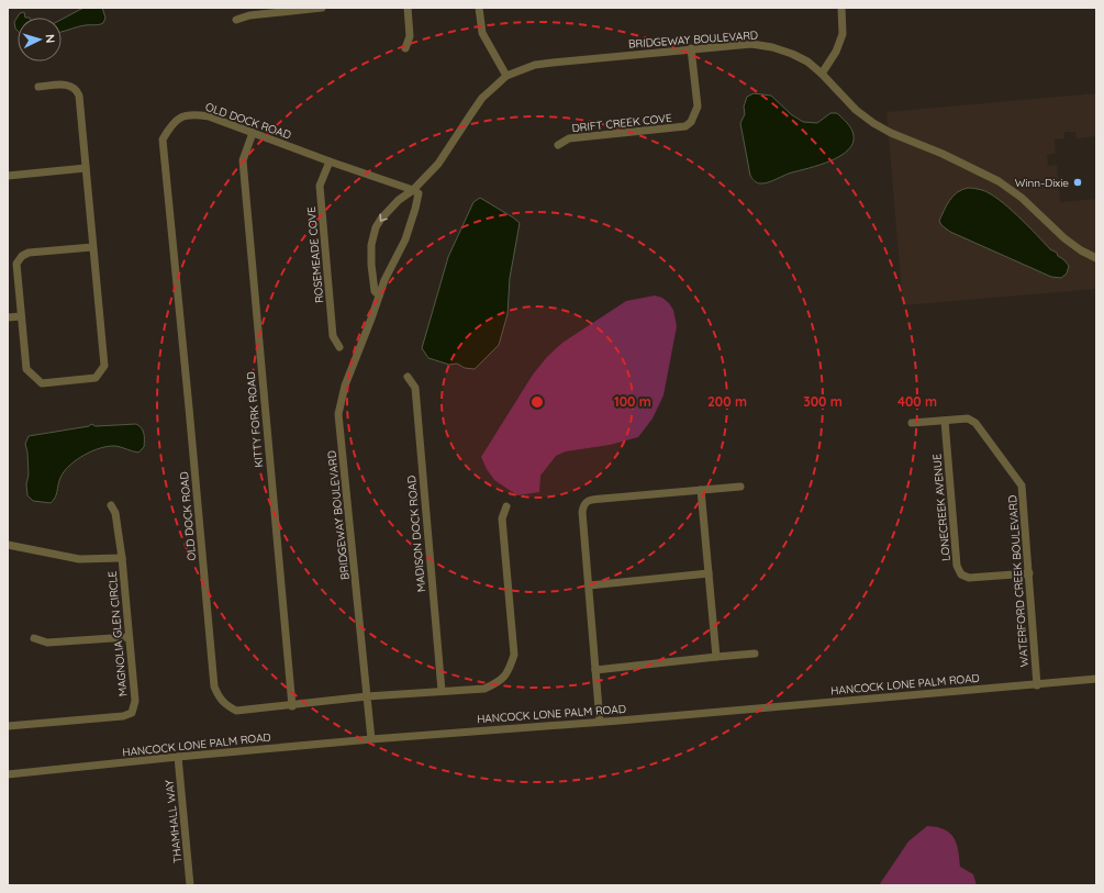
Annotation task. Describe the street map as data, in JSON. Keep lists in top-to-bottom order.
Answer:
{
  "streets": {
    "street": [
      "BRIDGEWAY BOULEVARD",
      "OLD DOCK ROAD",
      "DRIFT CREEK COVE",
      "ROSEMEADE COVE",
      "KITTY FORK ROAD",
      "LONECREEK AVENUE",
      "MADISON DOCK ROAD",
      "WATERFORD CREEK BOULEVARD",
      "MAGNOLIA GLEN CIRCLE",
      "HANCOCK LONE PALM ROAD",
      "THAMHALL WAY"
    ]
  },
  "crossings": [
    ["BRIDGEWAY BOULEVARD", "OLD DOCK ROAD"],
    ["BRIDGEWAY BOULEVARD", "DRIFT CREEK COVE"],
    ["BRIDGEWAY BOULEVARD", "HANCOCK LONE PALM ROAD"],
    ["OLD DOCK ROAD", "ROSEMEADE COVE"],
    ["OLD DOCK ROAD", "KITTY FORK ROAD"],
    ["OLD DOCK ROAD", "MADISON DOCK ROAD"],
    ["LONECREEK AVENUE", "WATERFORD CREEK BOULEVARD"],
    ["WATERFORD CREEK BOULEVARD", "HANCOCK LONE PALM ROAD"],
    ["HANCOCK LONE PALM ROAD", "THAMHALL WAY"]
  ],
  "places": ["Winn-Dixie"],
  "north": "right",
  "rings": [
    "100 m",
    "200 m",
    "300 m",
    "400 m"
  ]
}
